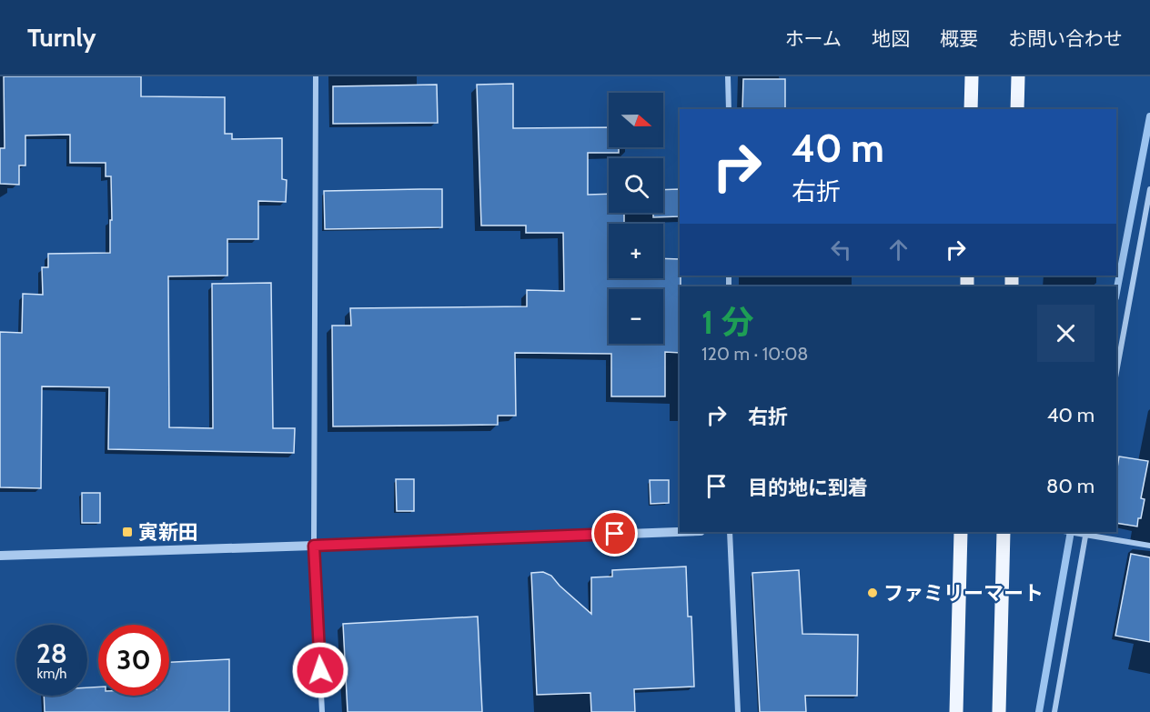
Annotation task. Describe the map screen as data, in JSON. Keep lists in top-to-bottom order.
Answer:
{
  "places": {
    "transit": ["寅新田"],
    "other": ["ファミリーマート"]
  },
  "north": "right",
  "page": {
    "header": "Turnly",
    "nav": [
      "ホーム",
      "地図",
      "概要",
      "お問い合わせ"
    ],
    "map_buttons": ["+", "−"],
    "turn": ["40 m", "右折"],
    "heading": ["1 分", "120 m · 10:08"],
    "list": [
      {
        "name": "右折",
        "value": "40 m"
      },
      {
        "name": "目的地に到着",
        "value": "80 m"
      }
    ],
    "speed": "28 km/h",
    "limit": "30"
  }
}
